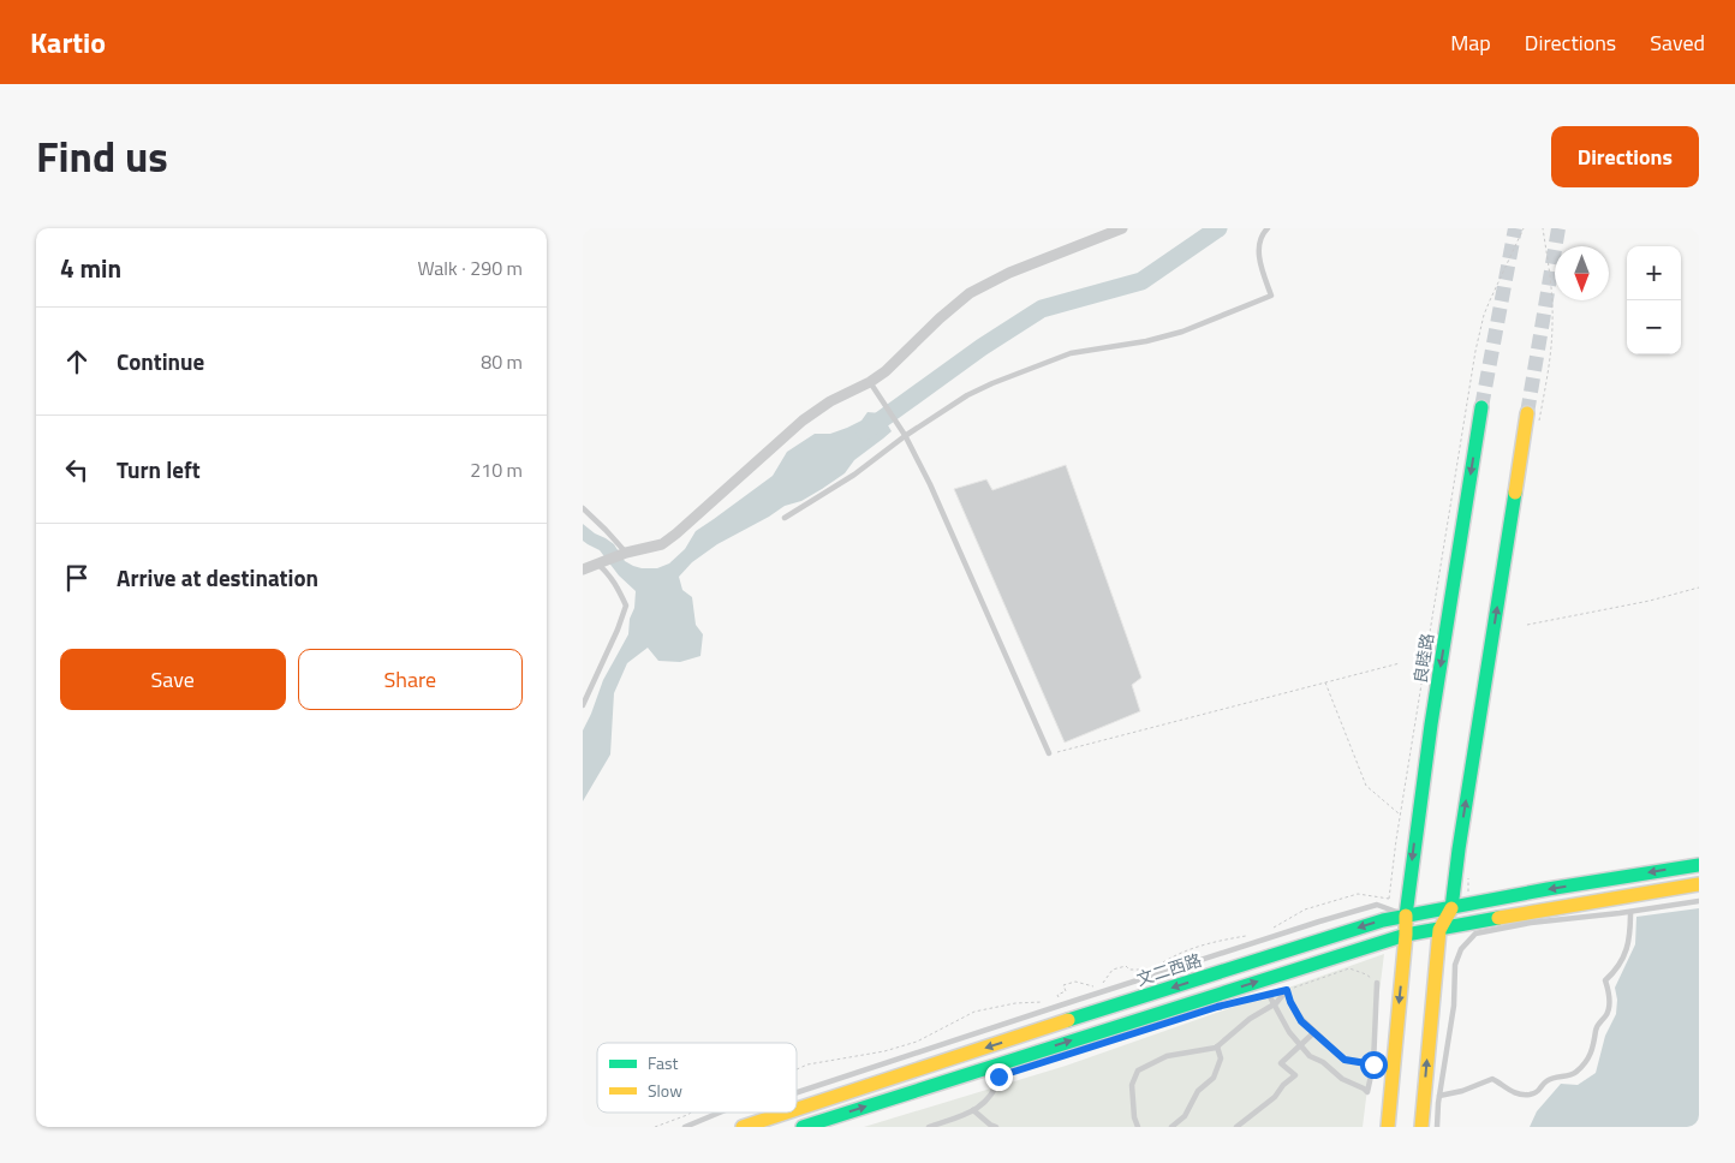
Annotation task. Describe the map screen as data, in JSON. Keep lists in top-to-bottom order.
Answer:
{
  "streets": {
    "main road": ["良睦路", "文二西路"]
  },
  "crossings": [
    ["良睦路", "文二西路"]
  ],
  "legend": ["Fast", "Slow"],
  "north": "bottom",
  "page": {
    "header": "Kartio",
    "nav": ["Map", "Directions", "Saved"],
    "title": "Find us",
    "buttons": [
      "Directions",
      ["Save", "Share"]
    ],
    "heading": ["4 min", "Walk · 290 m"],
    "map_buttons": ["+", "−"],
    "list": [
      ["Continue", "80 m"],
      ["Turn left", "210 m"],
      "Arrive at destination"
    ]
  }
}
